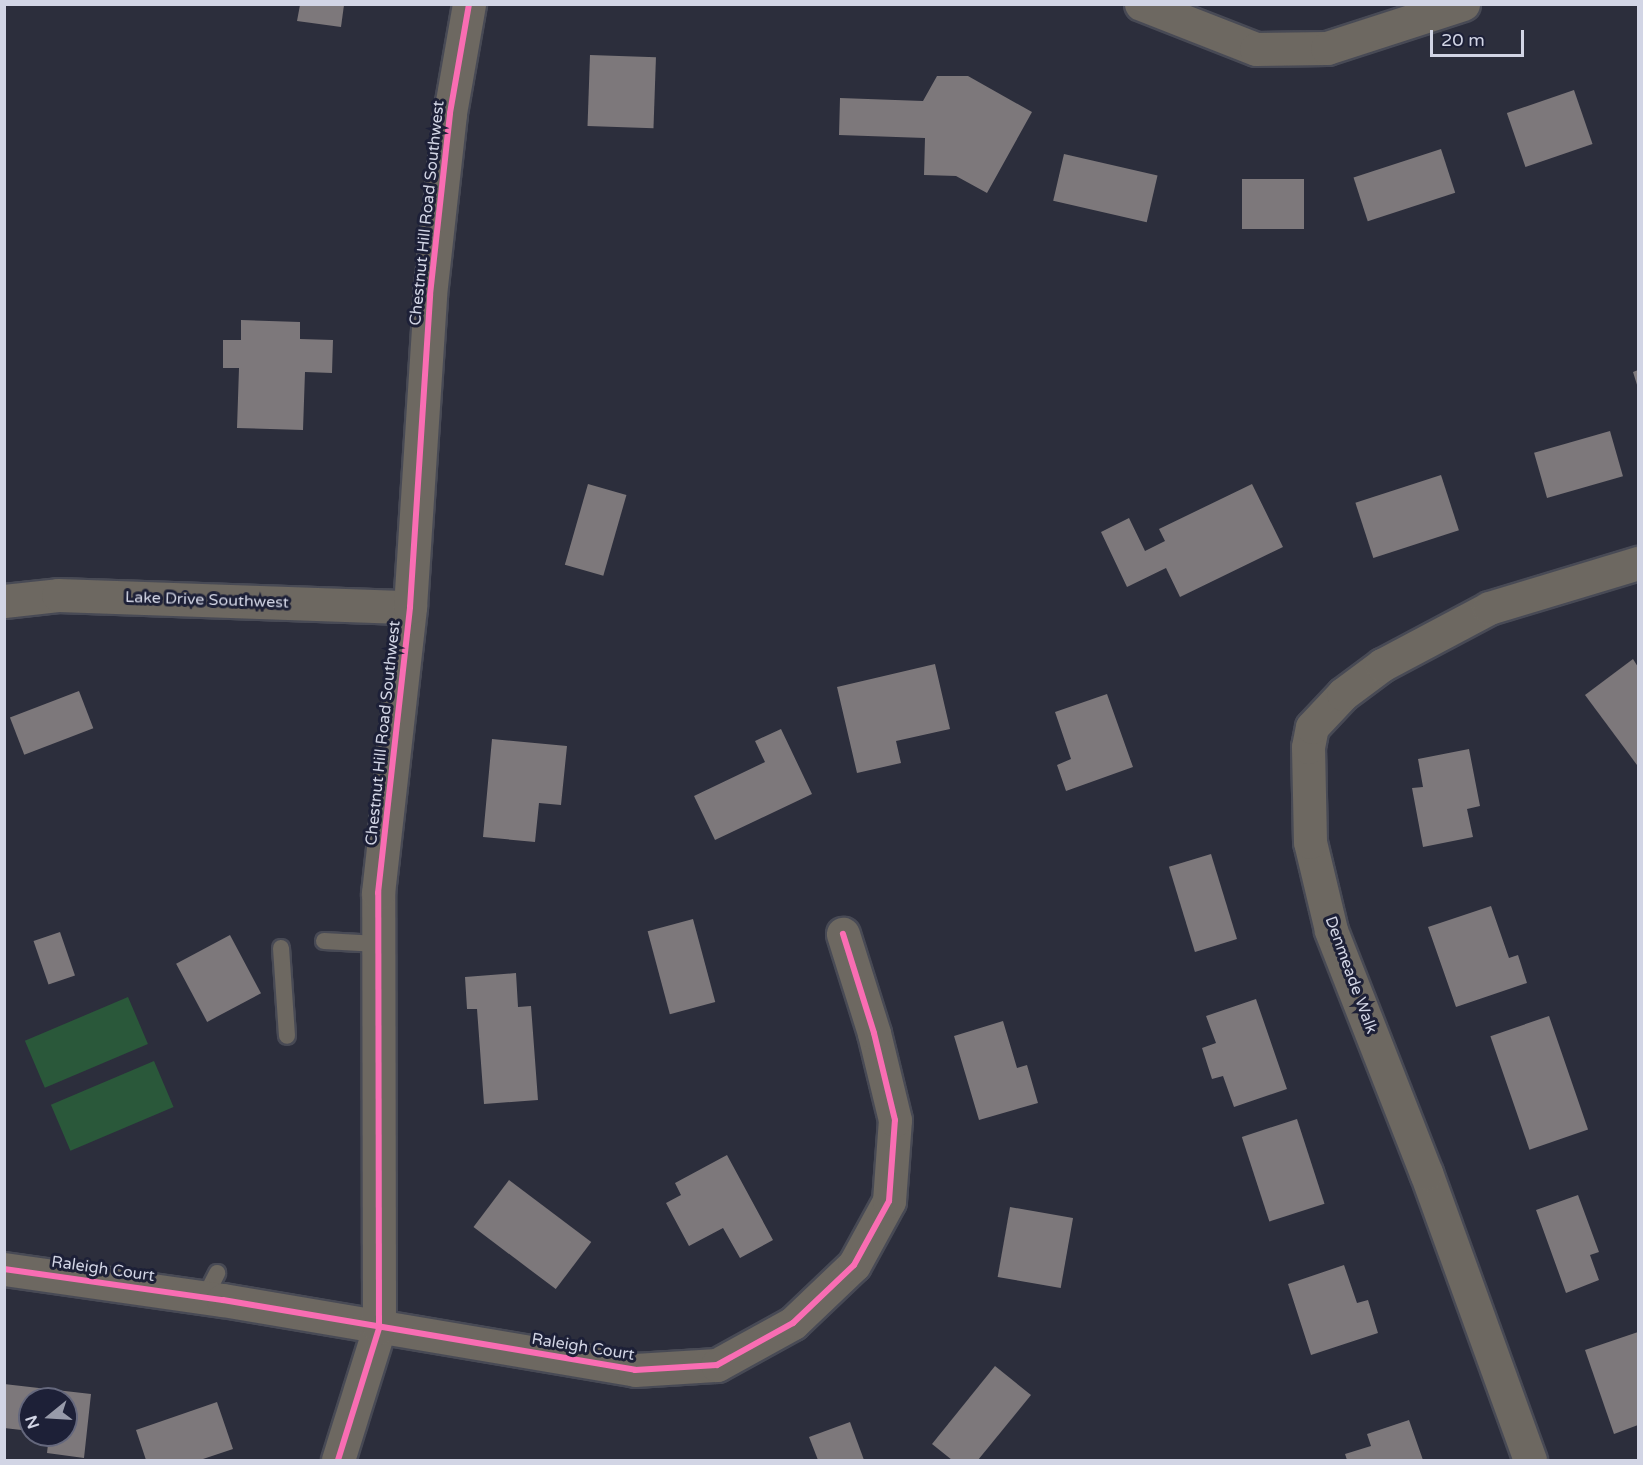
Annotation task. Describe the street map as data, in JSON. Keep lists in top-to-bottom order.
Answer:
{
  "streets": {
    "street": [
      "Chestnut Hill Road Southwest",
      "Lake Drive Southwest",
      "Denmeade Walk",
      "Raleigh Court"
    ]
  },
  "crossings": [
    ["Chestnut Hill Road Southwest", "Lake Drive Southwest"],
    ["Chestnut Hill Road Southwest", "Raleigh Court"]
  ],
  "scale_bar": "20 m",
  "north": "left"
}
